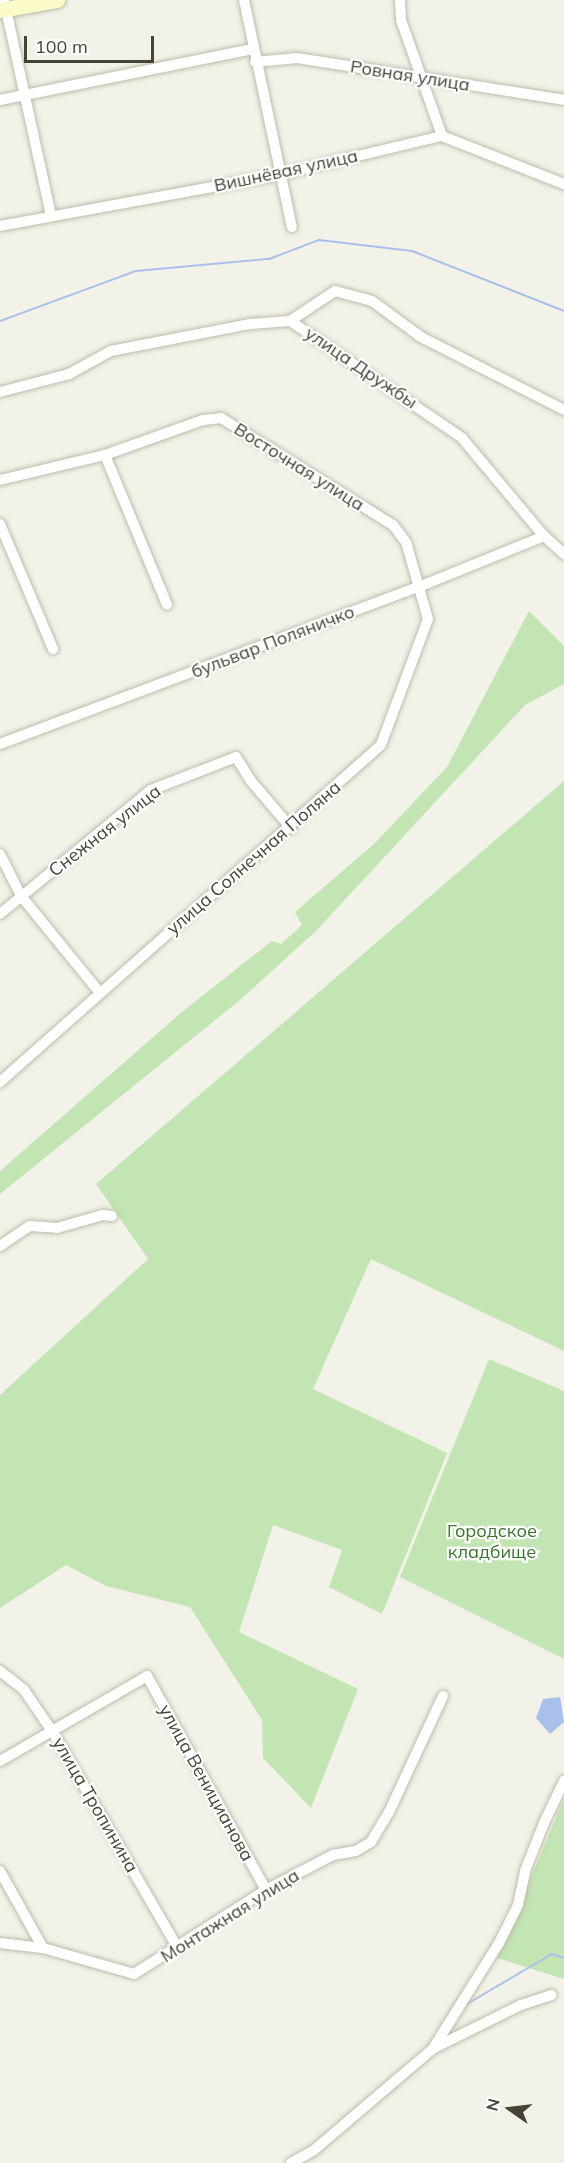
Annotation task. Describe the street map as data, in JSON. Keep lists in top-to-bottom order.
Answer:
{
  "streets": {
    "street": [
      "Ровная улица",
      "Вишнёвая улица",
      "улица Дружбы",
      "Восточная улица",
      "бульвар Поляничко",
      "Снежная улица",
      "улица Солнечная Поляна",
      "улица Веницианова",
      "улица Тропинина",
      "Монтажная улица"
    ]
  },
  "crossings": [
    ["улица Дружбы", "бульвар Поляничко"],
    ["Восточная улица", "бульвар Поляничко"],
    ["Восточная улица", "улица Солнечная Поляна"],
    ["бульвар Поляничко", "улица Солнечная Поляна"],
    ["Снежная улица", "улица Солнечная Поляна"],
    ["улица Веницианова", "улица Тропинина"],
    ["улица Веницианова", "Монтажная улица"],
    ["улица Тропинина", "Монтажная улица"]
  ],
  "parks": ["Городское кладбище"],
  "scale_bar": "100 m",
  "north": "left"
}
